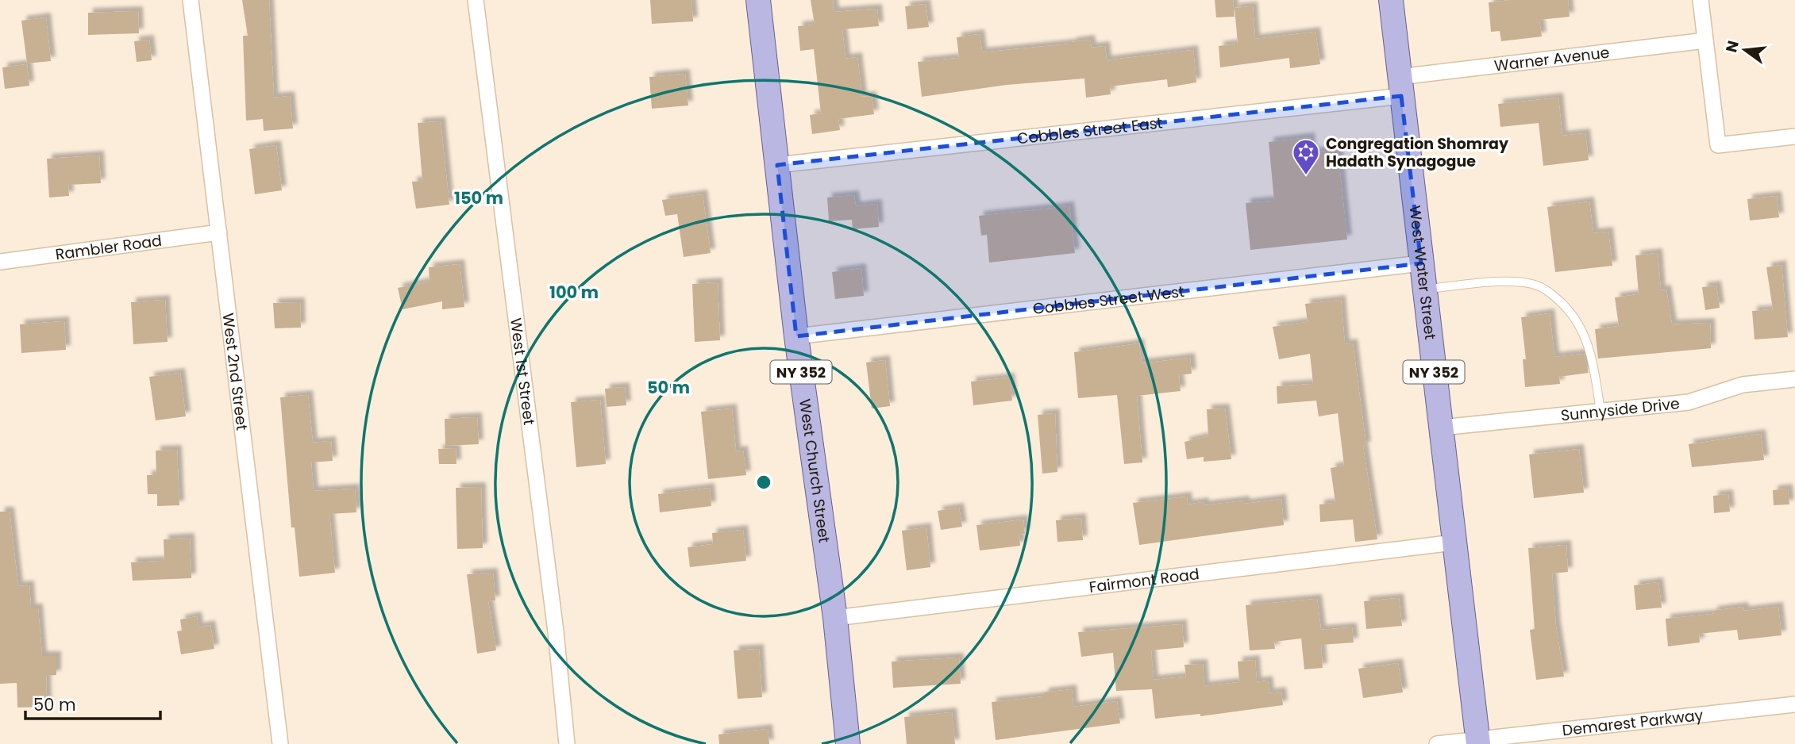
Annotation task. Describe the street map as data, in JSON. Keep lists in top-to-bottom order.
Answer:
{
  "streets": {
    "main road": ["West Water Street", "NY 352", "West Church Street"],
    "street": [
      "Warner Avenue",
      "Cobbles Street East",
      "Rambler Road",
      "Cobbles Street West",
      "West 2nd Street",
      "West 1st Street",
      "Sunnyside Drive",
      "Fairmont Road",
      "Demarest Parkway"
    ]
  },
  "crossings": [
    ["Warner Avenue", "Cobbles Street East"],
    ["Warner Avenue", "West Water Street"],
    ["Cobbles Street East", "West Water Street"],
    ["Cobbles Street East", "West Church Street"],
    ["Rambler Road", "West 2nd Street"],
    ["West Water Street", "Cobbles Street West"],
    ["West Water Street", "Sunnyside Drive"],
    ["West Water Street", "Fairmont Road"],
    ["West Water Street", "Demarest Parkway"],
    ["Cobbles Street West", "West Church Street"],
    ["West Church Street", "Fairmont Road"]
  ],
  "places": {
    "synagogue": ["Congregation Shomray Hadath Synagogue"]
  },
  "scale_bar": "50 m",
  "north": "left",
  "rings": ["150 m", "100 m", "50 m"]
}
